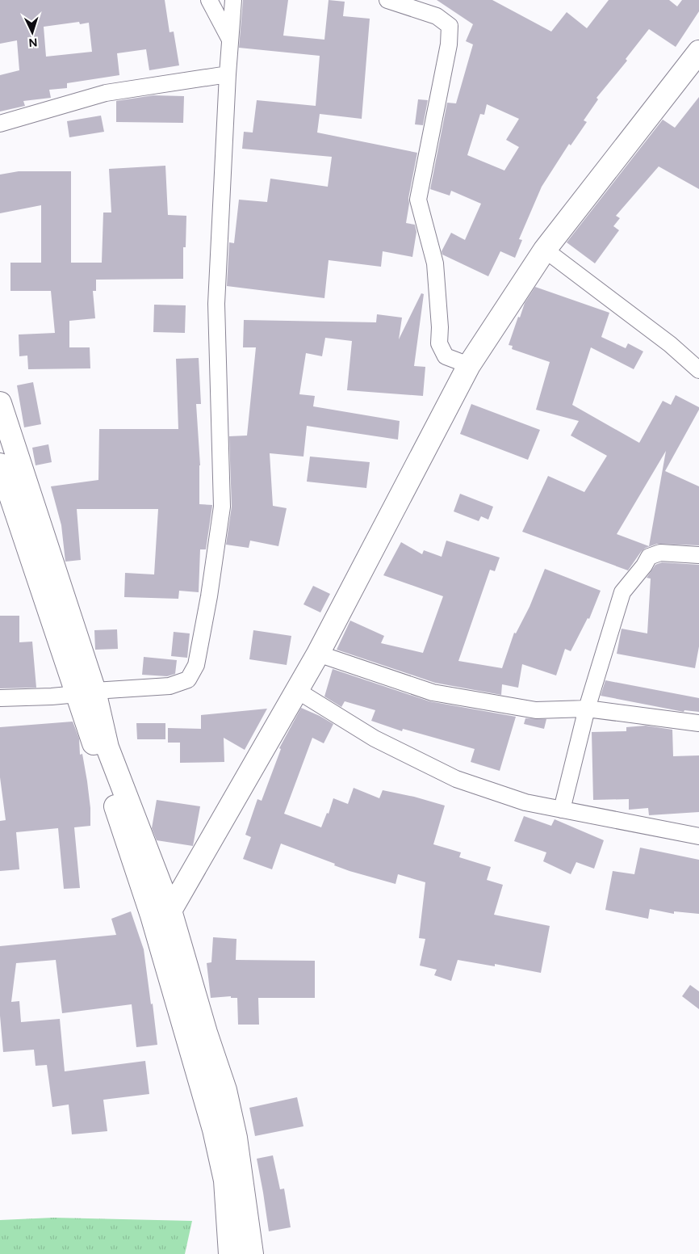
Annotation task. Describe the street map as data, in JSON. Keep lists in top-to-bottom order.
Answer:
{
  "north": "bottom"
}
